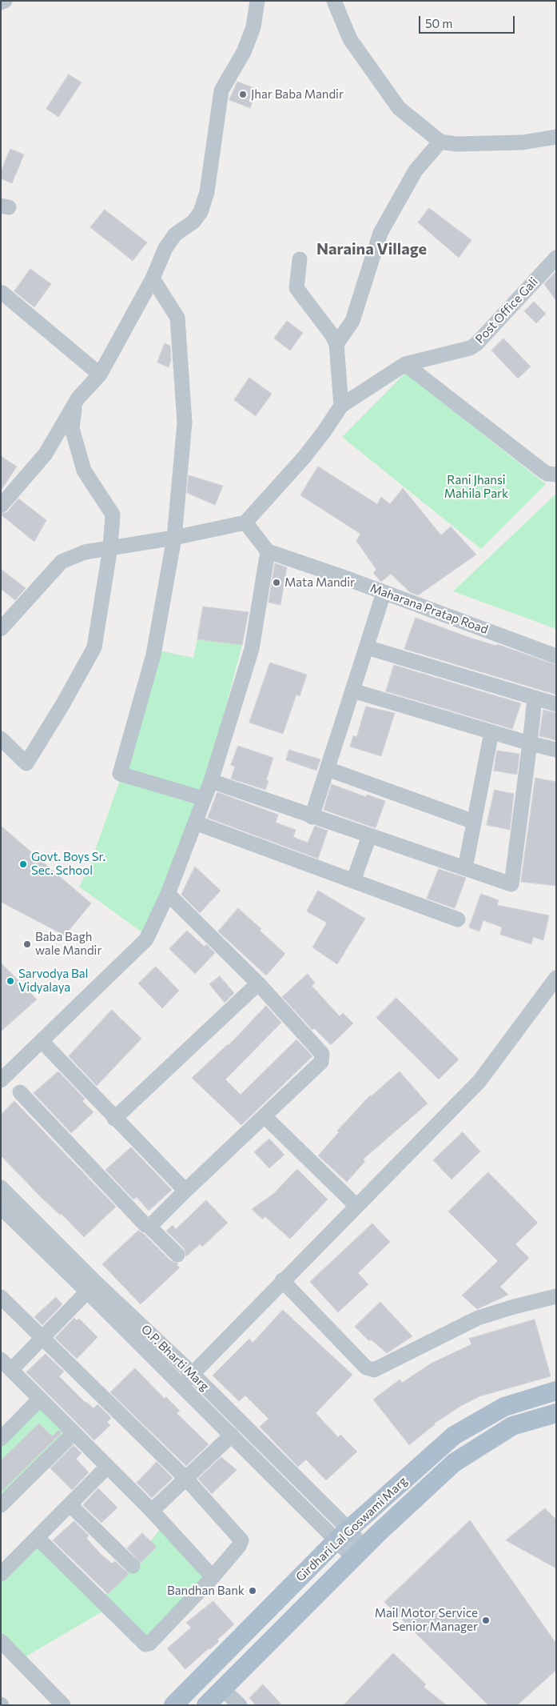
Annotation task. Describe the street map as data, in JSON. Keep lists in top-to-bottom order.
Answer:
{
  "streets": {
    "main road": ["Girdhari Lal Goswami Marg"],
    "street": ["Post Office Gali", "Maharana Pratap Road", "O.P. Bharti Marg"]
  },
  "crossings": [
    ["O.P. Bharti Marg", "Girdhari Lal Goswami Marg"]
  ],
  "districts": ["Naraina Village"],
  "parks": ["Rani Jhansi Mahila Park"],
  "places": [
    "Jhar Baba Mandir",
    "Mata Mandir",
    "Govt. Boys Sr. Sec. School",
    "Baba Bagh wale Mandir",
    "Sarvodya Bal Vidyalaya",
    "Bandhan Bank",
    "Mail Motor Service Senior Manager"
  ],
  "scale_bar": "50 m"
}
